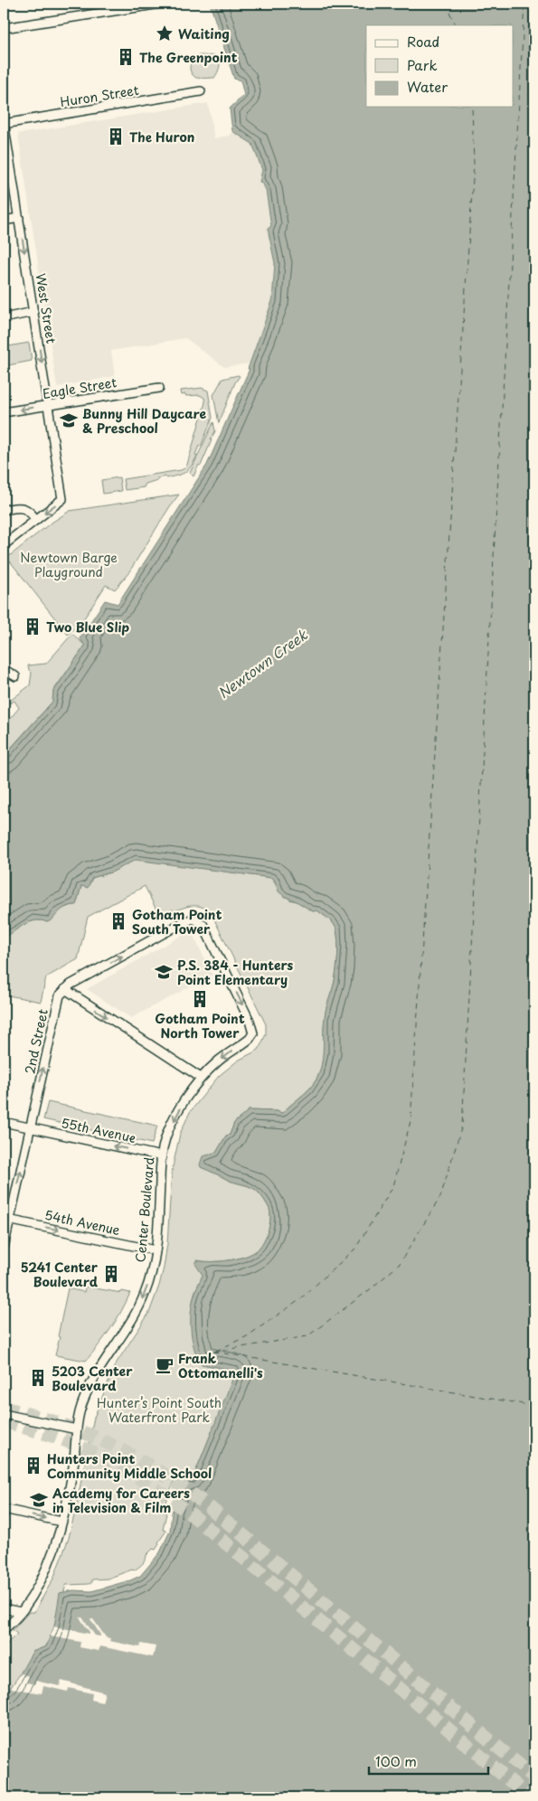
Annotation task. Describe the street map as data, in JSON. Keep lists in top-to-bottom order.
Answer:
{
  "streets": {
    "street": [
      "Huron Street",
      "West Street",
      "Eagle Street",
      "2nd Street",
      "55th Avenue",
      "Center Boulevard",
      "54th Avenue"
    ]
  },
  "crossings": [
    ["Huron Street", "West Street"],
    ["West Street", "Eagle Street"],
    ["2nd Street", "55th Avenue"],
    ["2nd Street", "Center Boulevard"],
    ["2nd Street", "54th Avenue"],
    ["55th Avenue", "Center Boulevard"],
    ["Center Boulevard", "54th Avenue"]
  ],
  "one_way": [
    "West Street",
    "2nd Street",
    "55th Avenue",
    "54th Avenue"
  ],
  "water": ["Newtown Creek"],
  "parks": ["Newtown Barge Playground", "Hunter’s Point South Waterfront Park"],
  "places": {
    "place": ["Waiting"],
    "building": [
      "The Greenpoint",
      "The Huron",
      "Two Blue Slip",
      "Gotham Point South Tower",
      "Gotham Point North Tower",
      "5241 Center Boulevard",
      "5203 Center Boulevard",
      "Hunters Point Community Middle School"
    ],
    "school or university": ["Bunny Hill Daycare & Preschool", "P.S. 384 - Hunters Point Elementary", "Academy for Careers in Television & Film"],
    "cafe": ["Frank Ottomanelli's"]
  },
  "legend": ["Road", "Park", "Water"],
  "scale_bar": "100 m"
}
